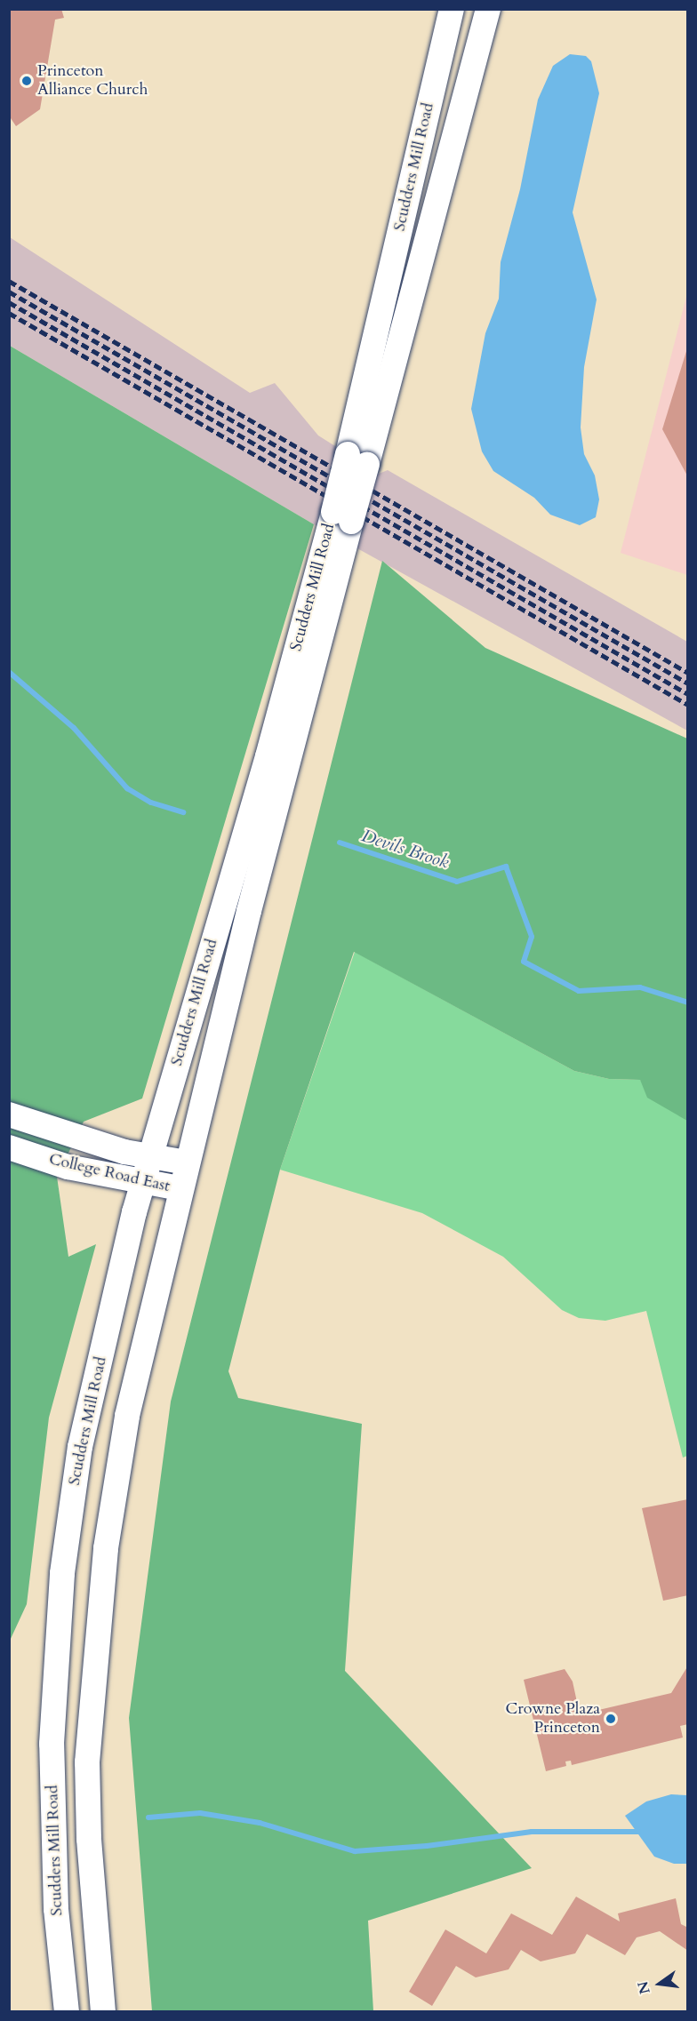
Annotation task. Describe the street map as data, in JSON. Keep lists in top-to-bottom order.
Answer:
{
  "streets": {
    "main road": ["Scudders Mill Road", "College Road East"]
  },
  "crossings": [
    ["Scudders Mill Road", "College Road East"]
  ],
  "water": ["Devils Brook"],
  "places": ["Princeton Alliance Church", "Crowne Plaza Princeton"],
  "north": "left"
}
